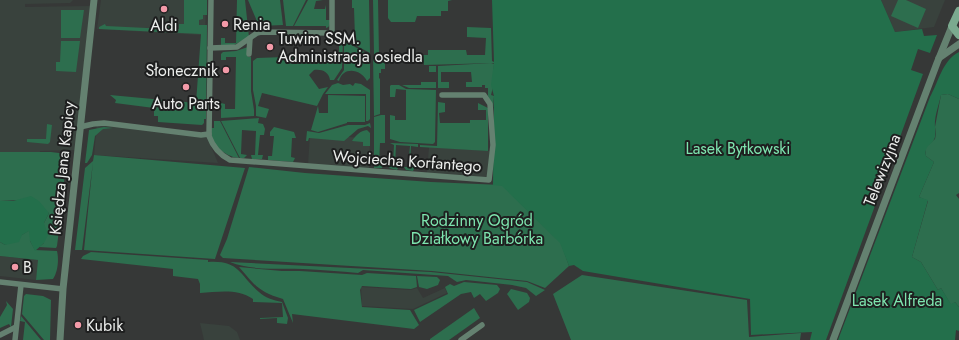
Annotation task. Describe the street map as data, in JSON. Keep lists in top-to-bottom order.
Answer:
{
  "streets": {
    "main road": ["Telewizyjna"],
    "street": ["Wojciecha Korfantego", "Księdza Jana Kapicy"]
  },
  "parks": ["Lasek Bytkowski", "Rodzinny Ogród Działkowy Barbórka", "Lasek Alfreda"],
  "places": [
    "Aldi",
    "Renia",
    "Tuwim SSM. Administracja osiedla",
    "Słonecznik",
    "Auto Parts",
    "B",
    "Kubik"
  ]
}
